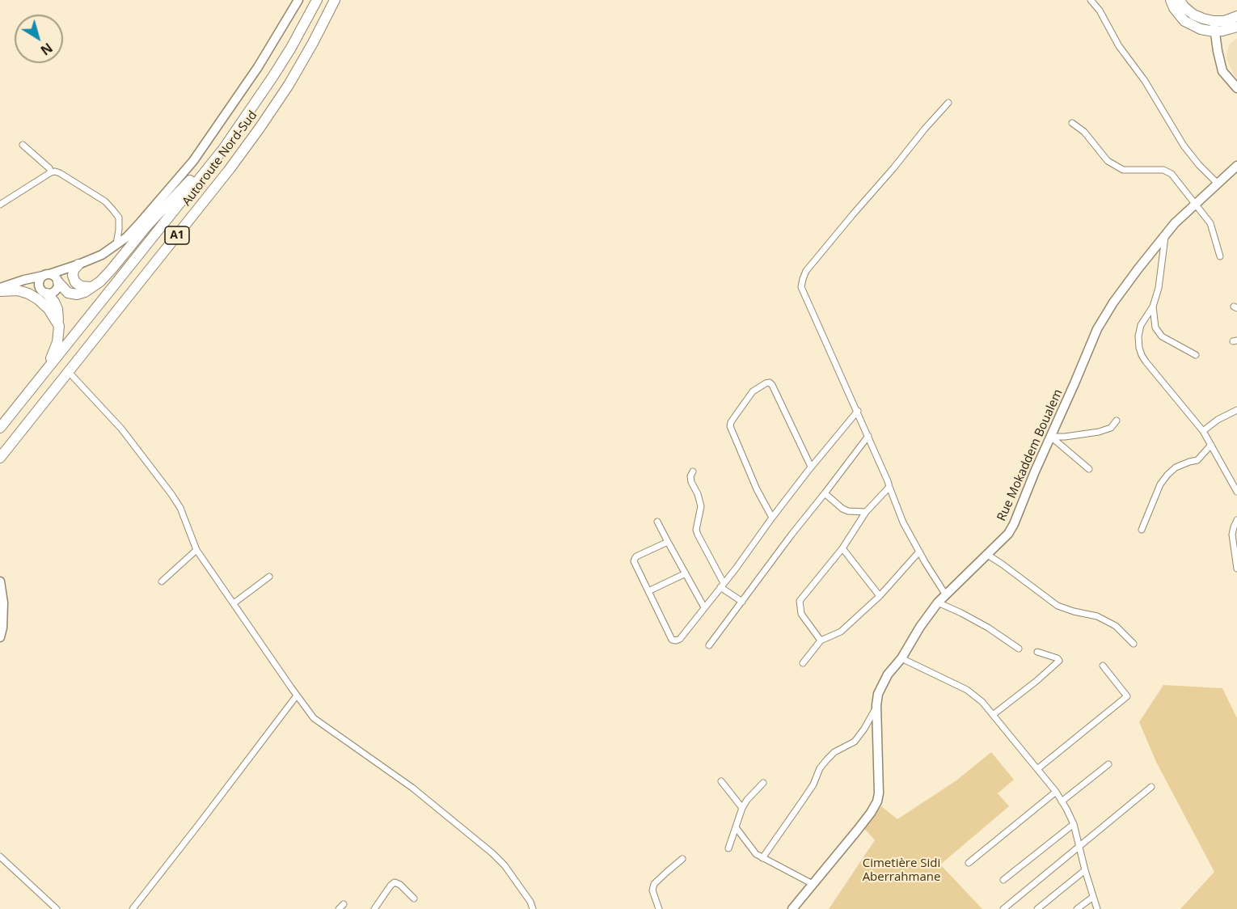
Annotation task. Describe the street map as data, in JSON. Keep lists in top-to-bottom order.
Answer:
{
  "streets": {
    "highway": ["Autoroute Nord-Sud", "A1"],
    "street": ["Rue Mokaddem Boualem"]
  },
  "parks": ["Cimetière Sidi Aberrahmane"],
  "north": "bottom right"
}
